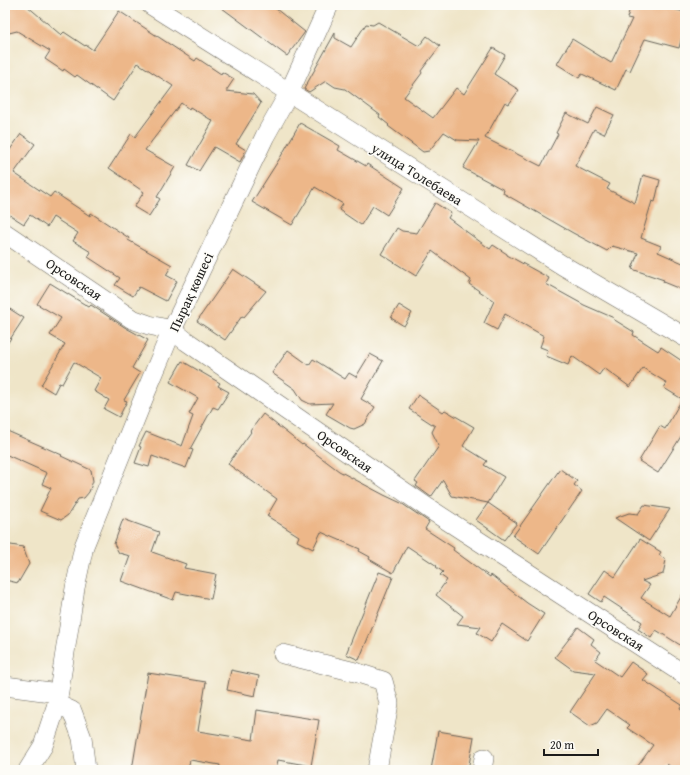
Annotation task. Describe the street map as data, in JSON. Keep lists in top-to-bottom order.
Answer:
{
  "streets": {
    "street": ["улица Толебаева", "Орсовская", "Пырақ көшесі"]
  },
  "crossings": [
    ["улица Толебаева", "Пырақ көшесі"],
    ["Орсовская", "Пырақ көшесі"]
  ],
  "scale_bar": "20 m"
}
